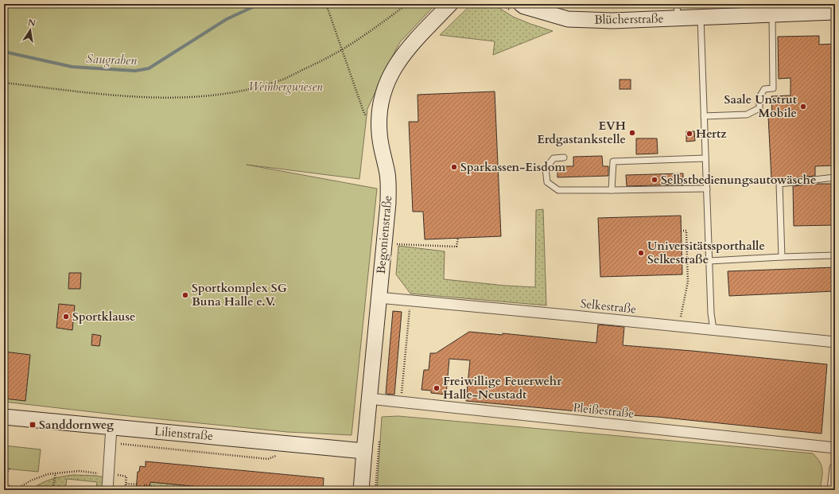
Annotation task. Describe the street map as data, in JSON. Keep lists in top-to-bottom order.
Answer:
{
  "streets": {
    "street": [
      "Blücherstraße",
      "Begonienstraße",
      "Selkestraße",
      "Pleißestraße",
      "Lilienstraße"
    ]
  },
  "crossings": [
    ["Begonienstraße", "Selkestraße"],
    ["Begonienstraße", "Pleißestraße"],
    ["Begonienstraße", "Lilienstraße"]
  ],
  "water": ["Saugraben"],
  "parks": ["Weinbergwiesen"],
  "places": {
    "other": [
      "Saale Unstrut Mobile",
      "EVH Erdgastankstelle",
      "Hertz",
      "Sparkassen-Eisdom",
      "Selbstbedienungsautowäsche",
      "Universitätssporthalle Selkestraße",
      "Sportkomplex SG Buna Halle e.V.",
      "Sportklause",
      "Freiwillige Feuerwehr Halle-Neustadt"
    ],
    "transit": ["Sanddornweg"]
  },
  "north": "top"
}
